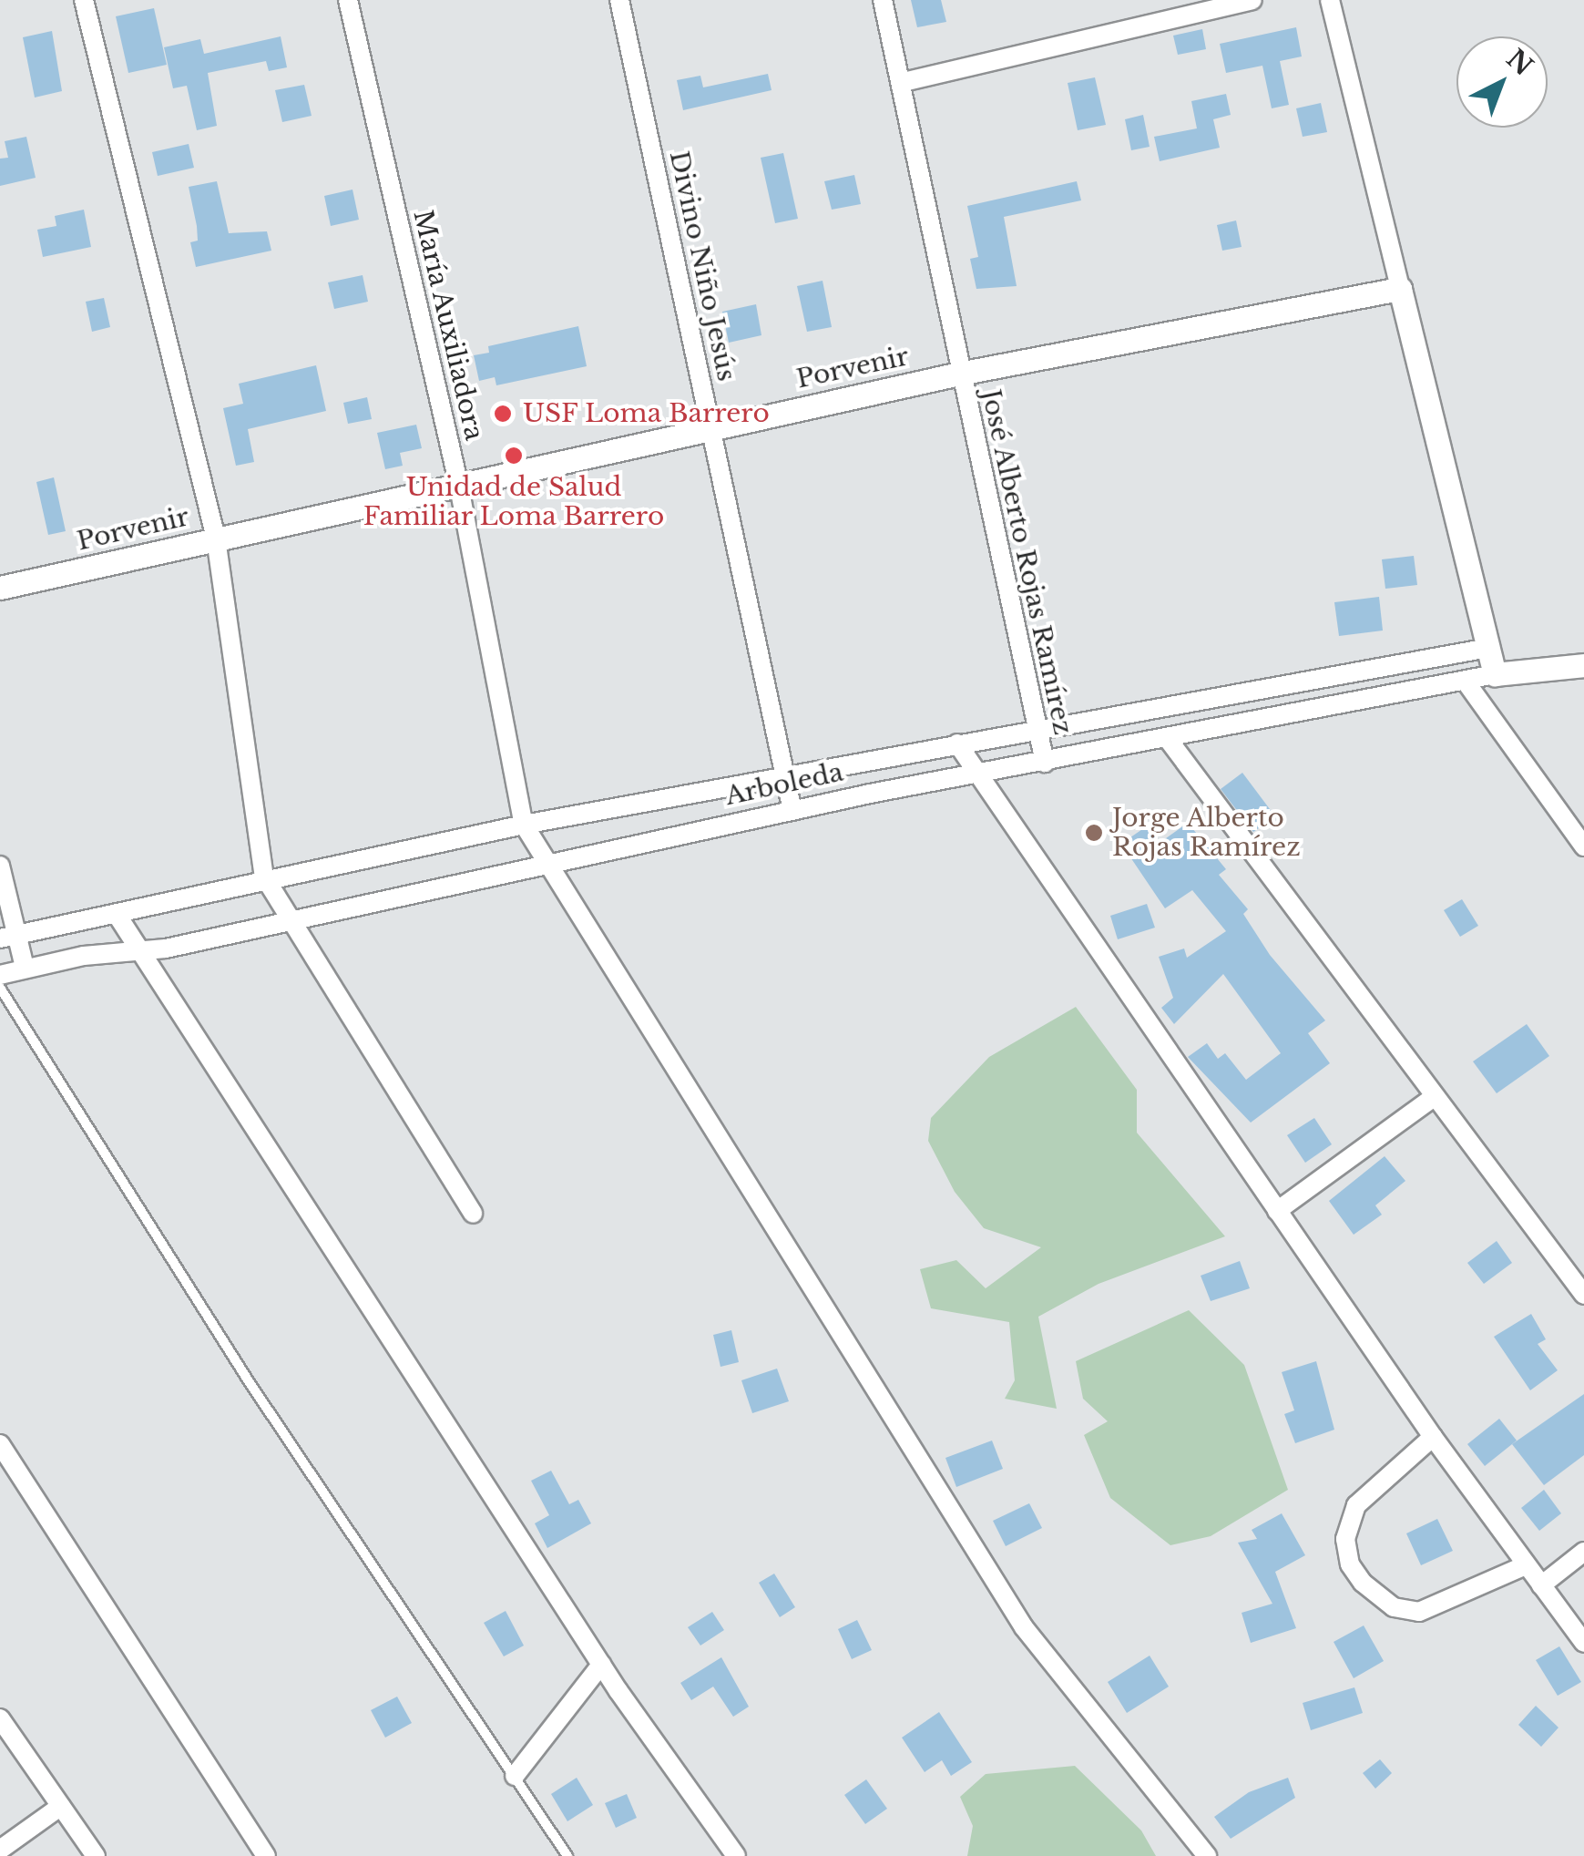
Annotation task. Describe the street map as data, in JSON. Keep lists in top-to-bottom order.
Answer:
{
  "streets": {
    "street": [
      "Divino Niño Jesús",
      "María Auxiliadora",
      "Porvenir",
      "José Alberto Rojas Ramírez",
      "Arboleda"
    ]
  },
  "crossings": [
    ["Divino Niño Jesús", "Porvenir"],
    ["Divino Niño Jesús", "Arboleda"],
    ["María Auxiliadora", "Porvenir"],
    ["María Auxiliadora", "Arboleda"],
    ["Porvenir", "José Alberto Rojas Ramírez"],
    ["José Alberto Rojas Ramírez", "Arboleda"]
  ],
  "places": ["USF Loma Barrero", "Unidad de Salud Familiar Loma Barrero", "Jorge Alberto Rojas Ramírez"],
  "north": "top right"
}
